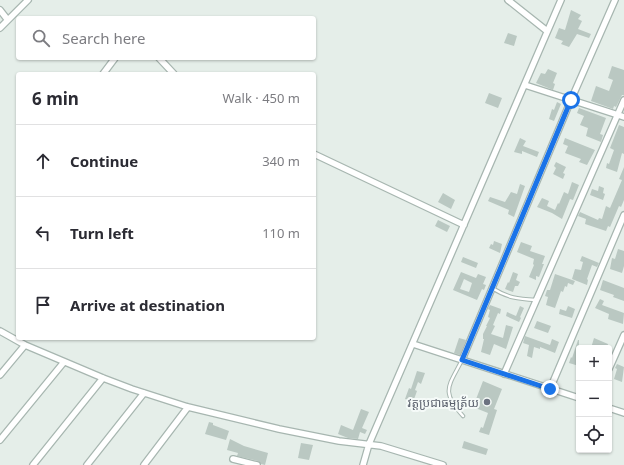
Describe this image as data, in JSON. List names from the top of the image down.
{
  "places": ["វត្តប្រជាធម្មត្រ័យ"],
  "page": {
    "search": "Search here",
    "heading": ["6 min", "Walk · 450 m"],
    "list": [
      ["Continue", "340 m"],
      ["Turn left", "110 m"],
      "Arrive at destination"
    ],
    "map_buttons": ["+", "−"]
  }
}
